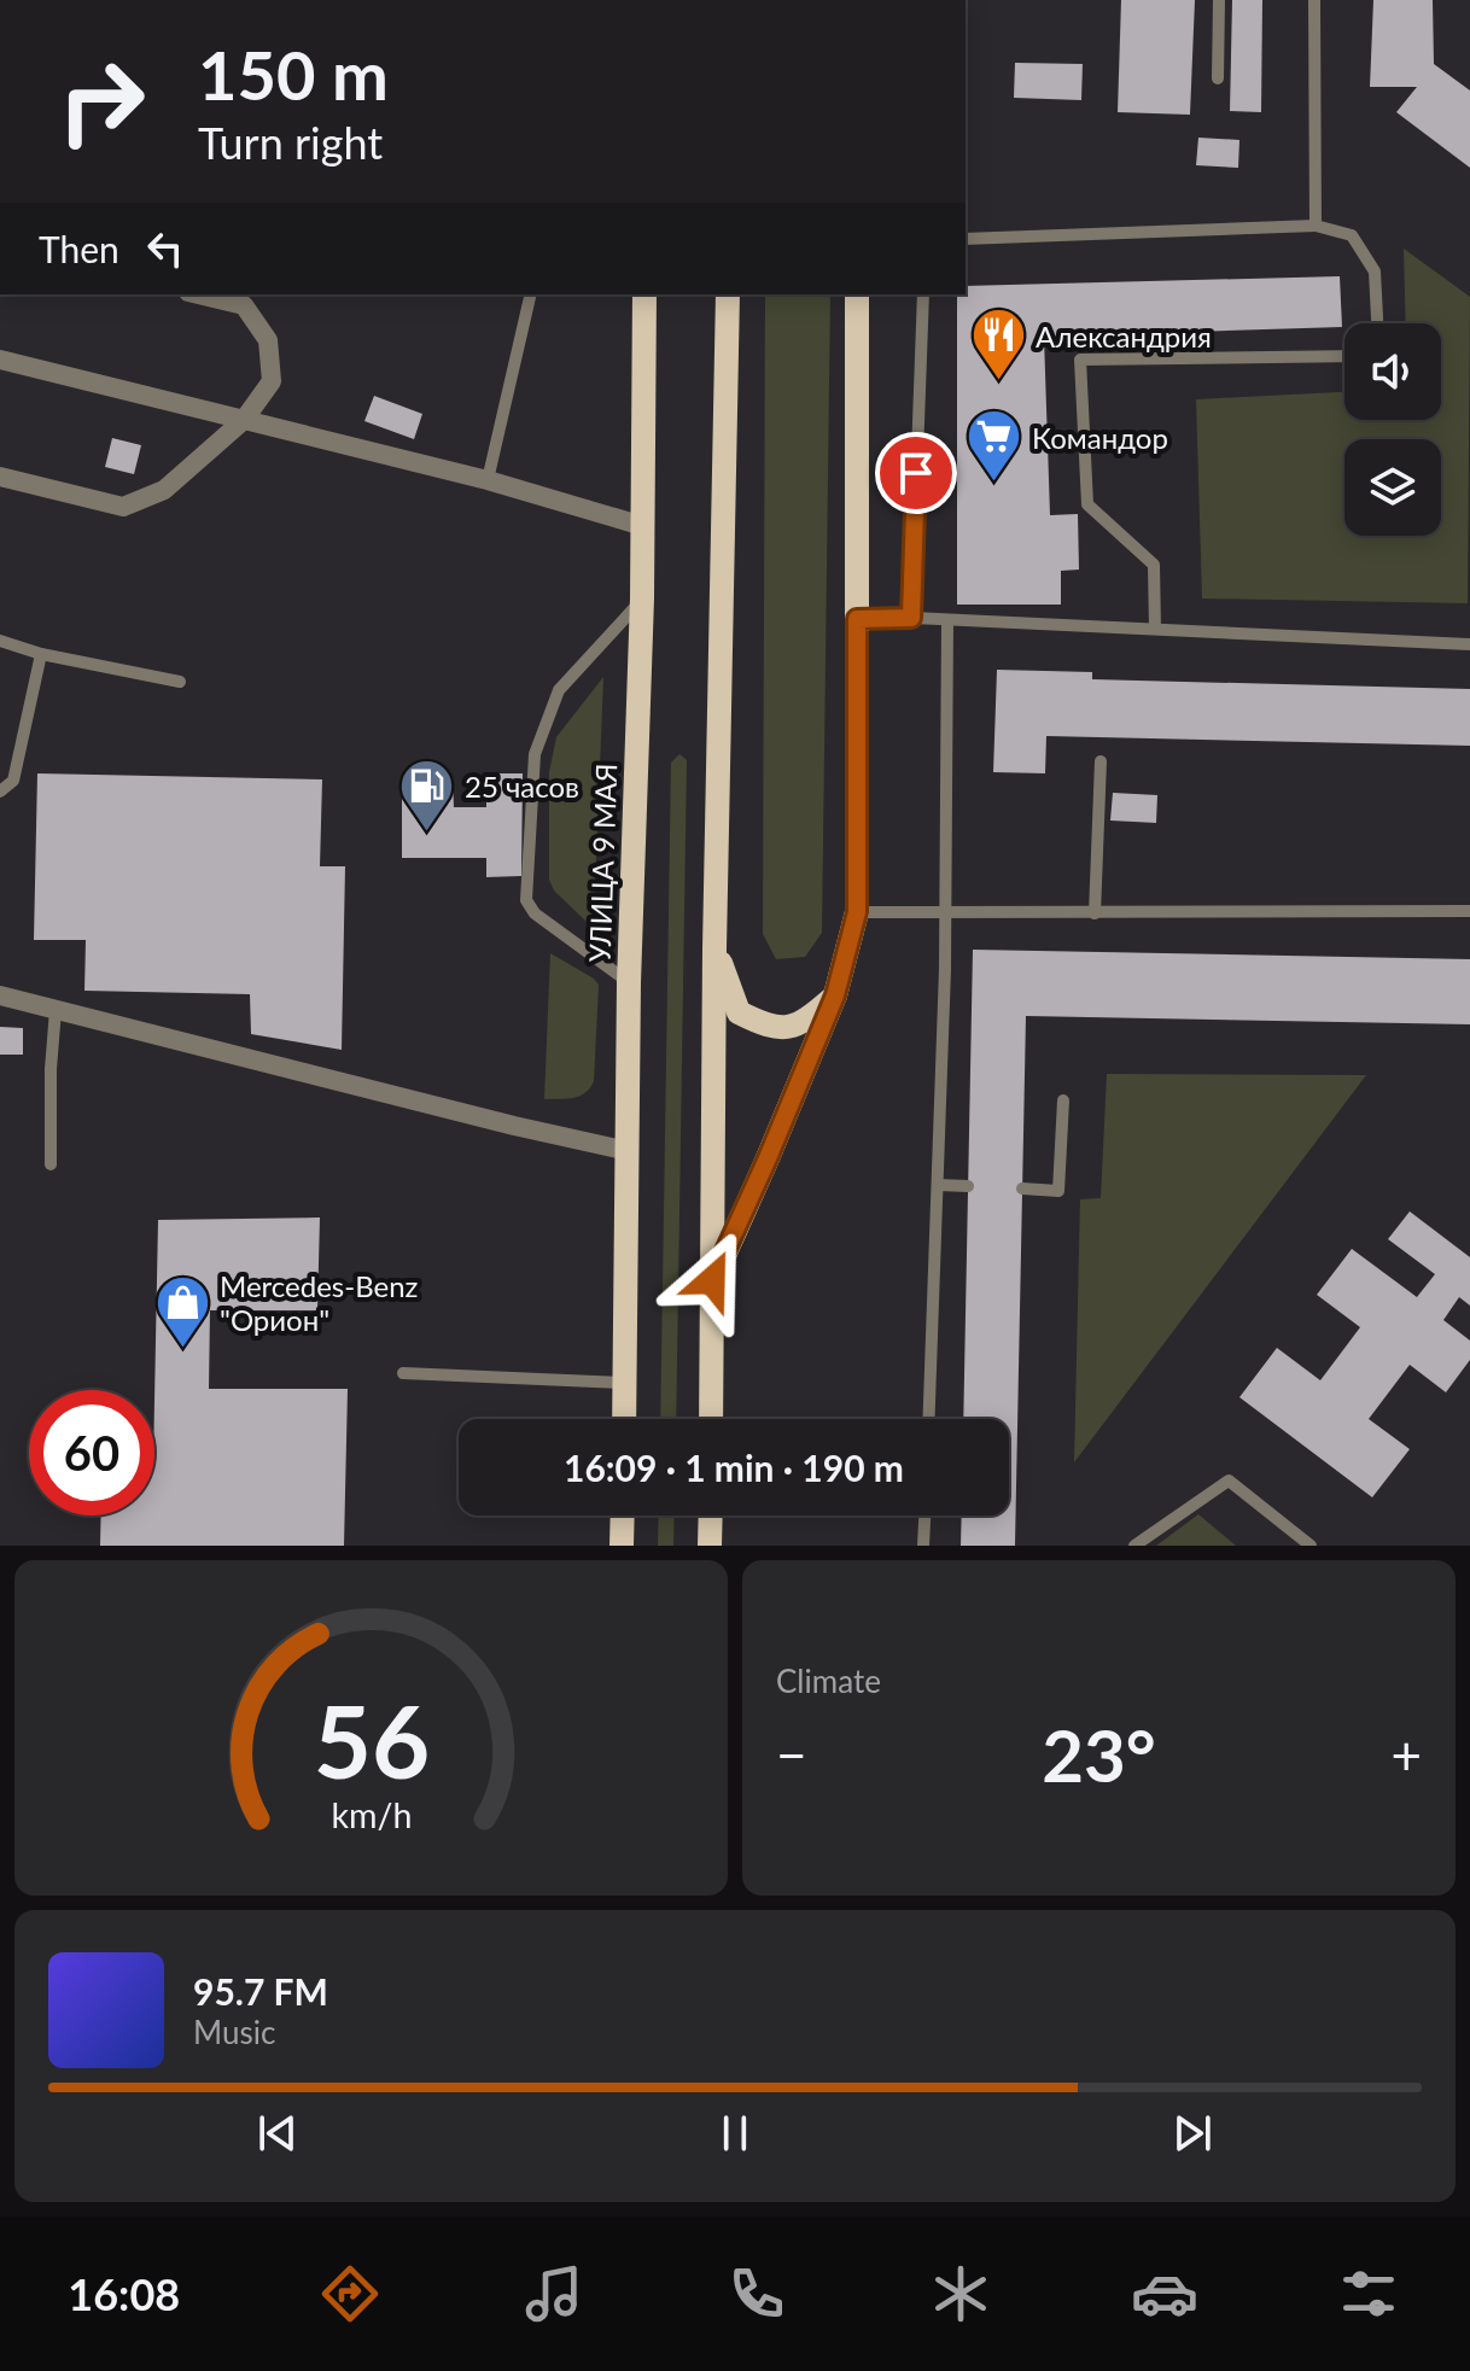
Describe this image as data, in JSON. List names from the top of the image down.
{
  "streets": {
    "main road": ["УЛИЦА 9 МАЯ"]
  },
  "places": {
    "restaurant": ["Александрия"],
    "supermarket": ["Командор"],
    "fuel station": ["25 часов"],
    "shop": ["Mercedes-Benz \"Орион\""]
  },
  "page": {
    "turn": ["150 m", "Turn right"],
    "then": "Then",
    "limit": "60",
    "trip": "16:09 · 1 min · 190 m",
    "tile": "Climate",
    "heat": ["−", "23°", "+"],
    "song": ["95.7 FM", "Music"],
    "tabs": "16:08",
    "gauge": ["56", "km/h"]
  }
}
